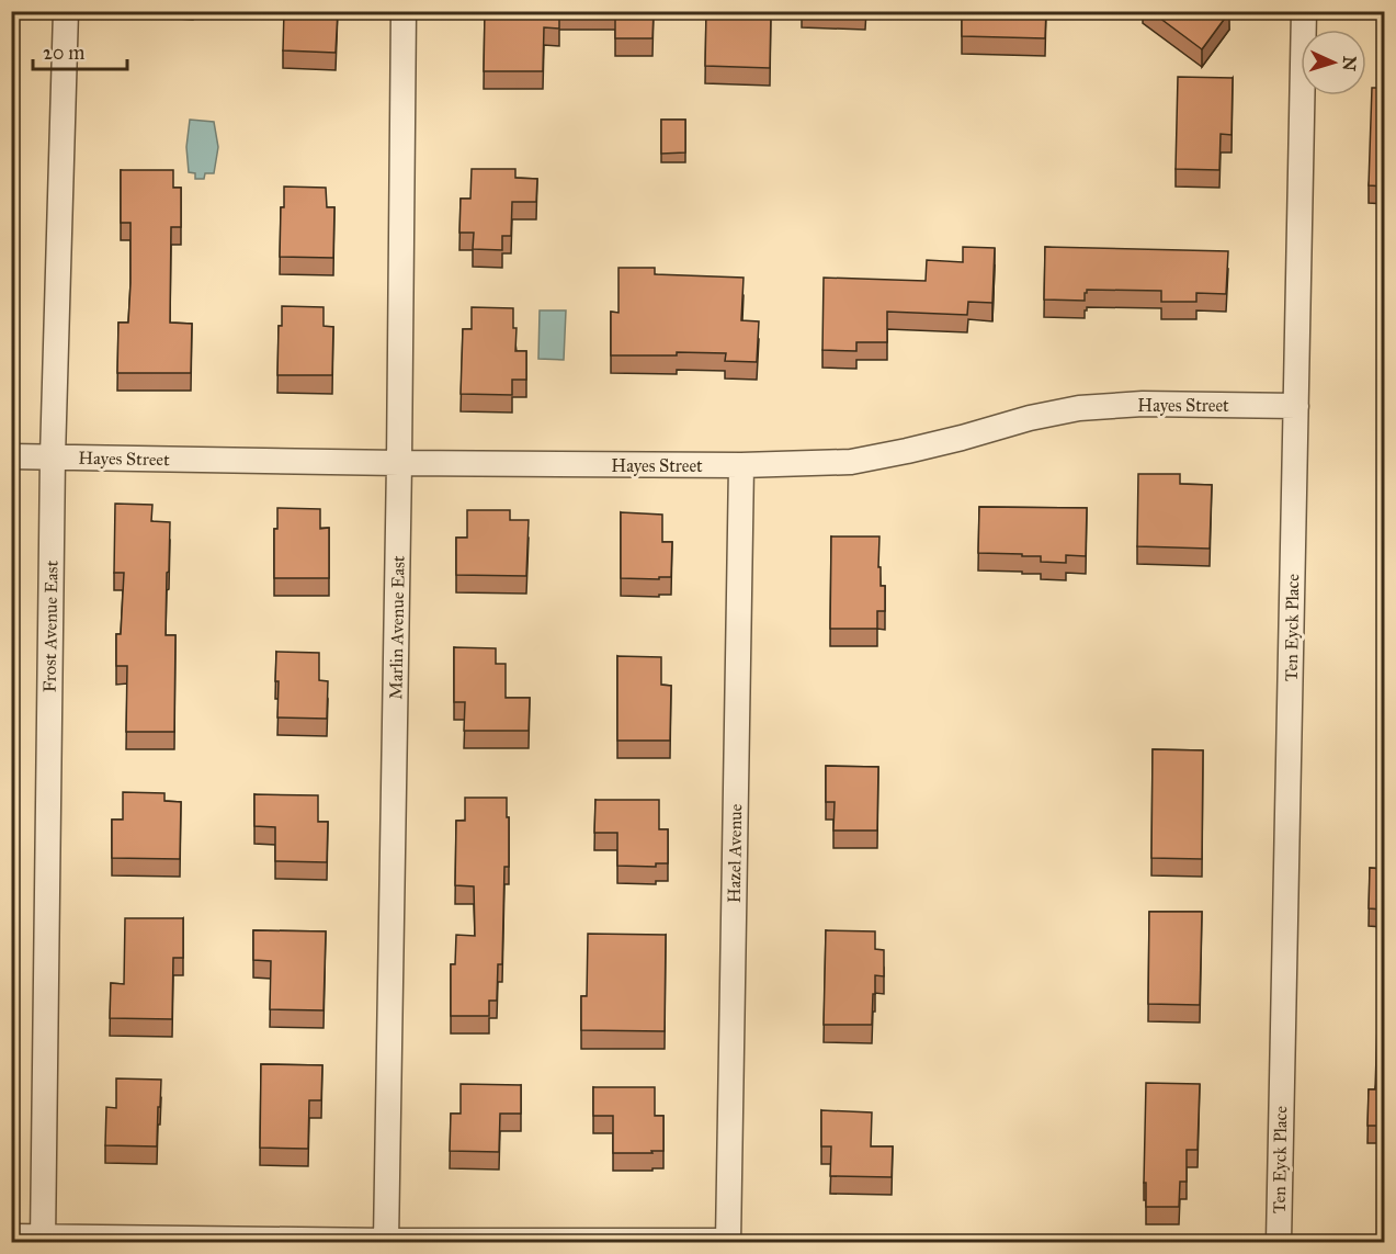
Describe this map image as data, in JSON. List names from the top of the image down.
{
  "streets": {
    "street": [
      "Hayes Street",
      "Frost Avenue East",
      "Marlin Avenue East",
      "Ten Eyck Place",
      "Hazel Avenue"
    ]
  },
  "crossings": [
    ["Hayes Street", "Frost Avenue East"],
    ["Hayes Street", "Marlin Avenue East"],
    ["Hayes Street", "Ten Eyck Place"],
    ["Hayes Street", "Hazel Avenue"]
  ],
  "scale_bar": "20 m",
  "north": "right"
}
